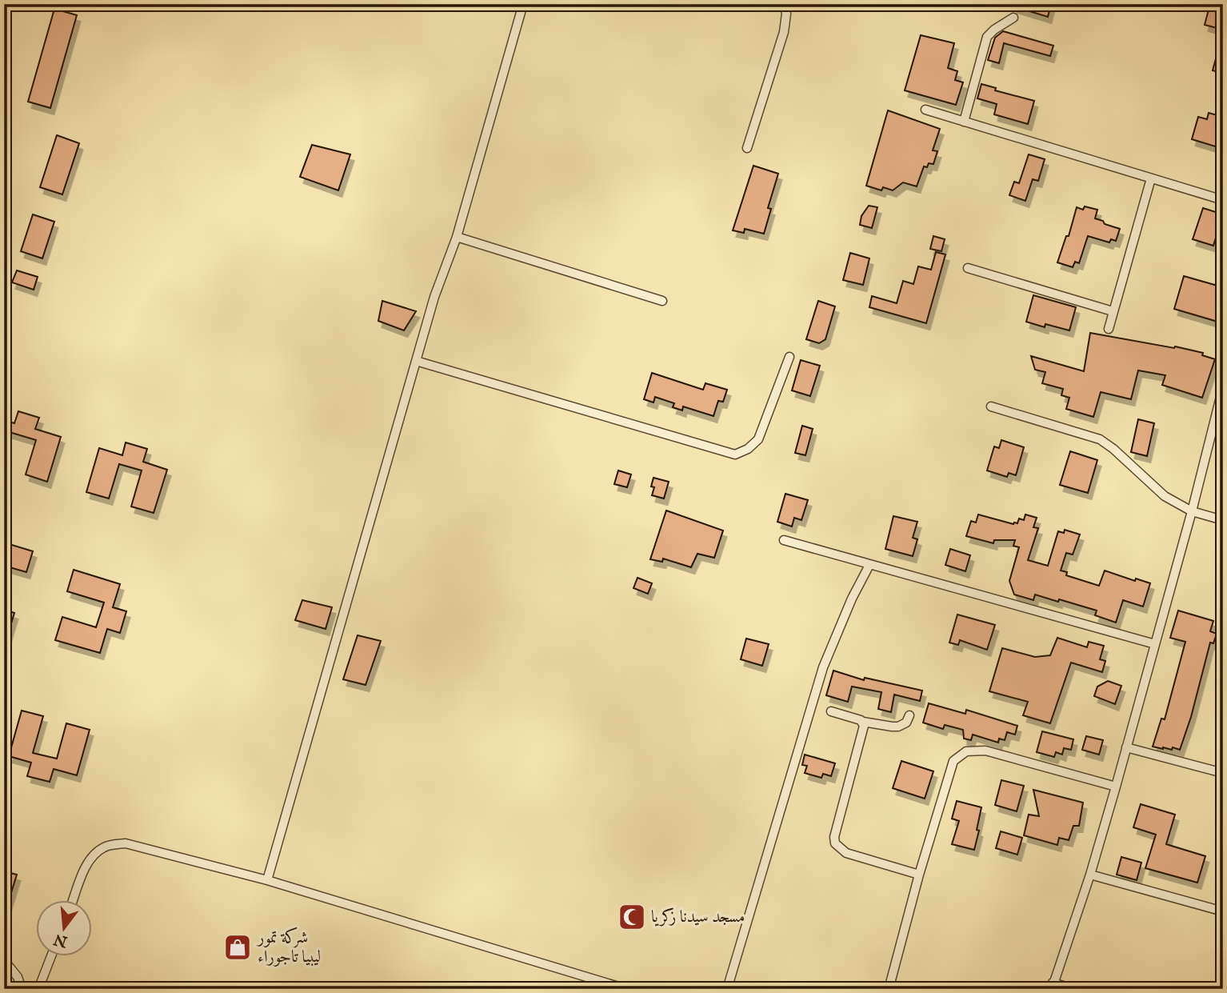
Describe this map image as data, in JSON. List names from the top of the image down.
{
  "places": {
    "mosque": ["مسجد سيدنا زكريا"],
    "shop": ["شركة تمور ليبيا تاجوراء"]
  },
  "north": "bottom"
}
